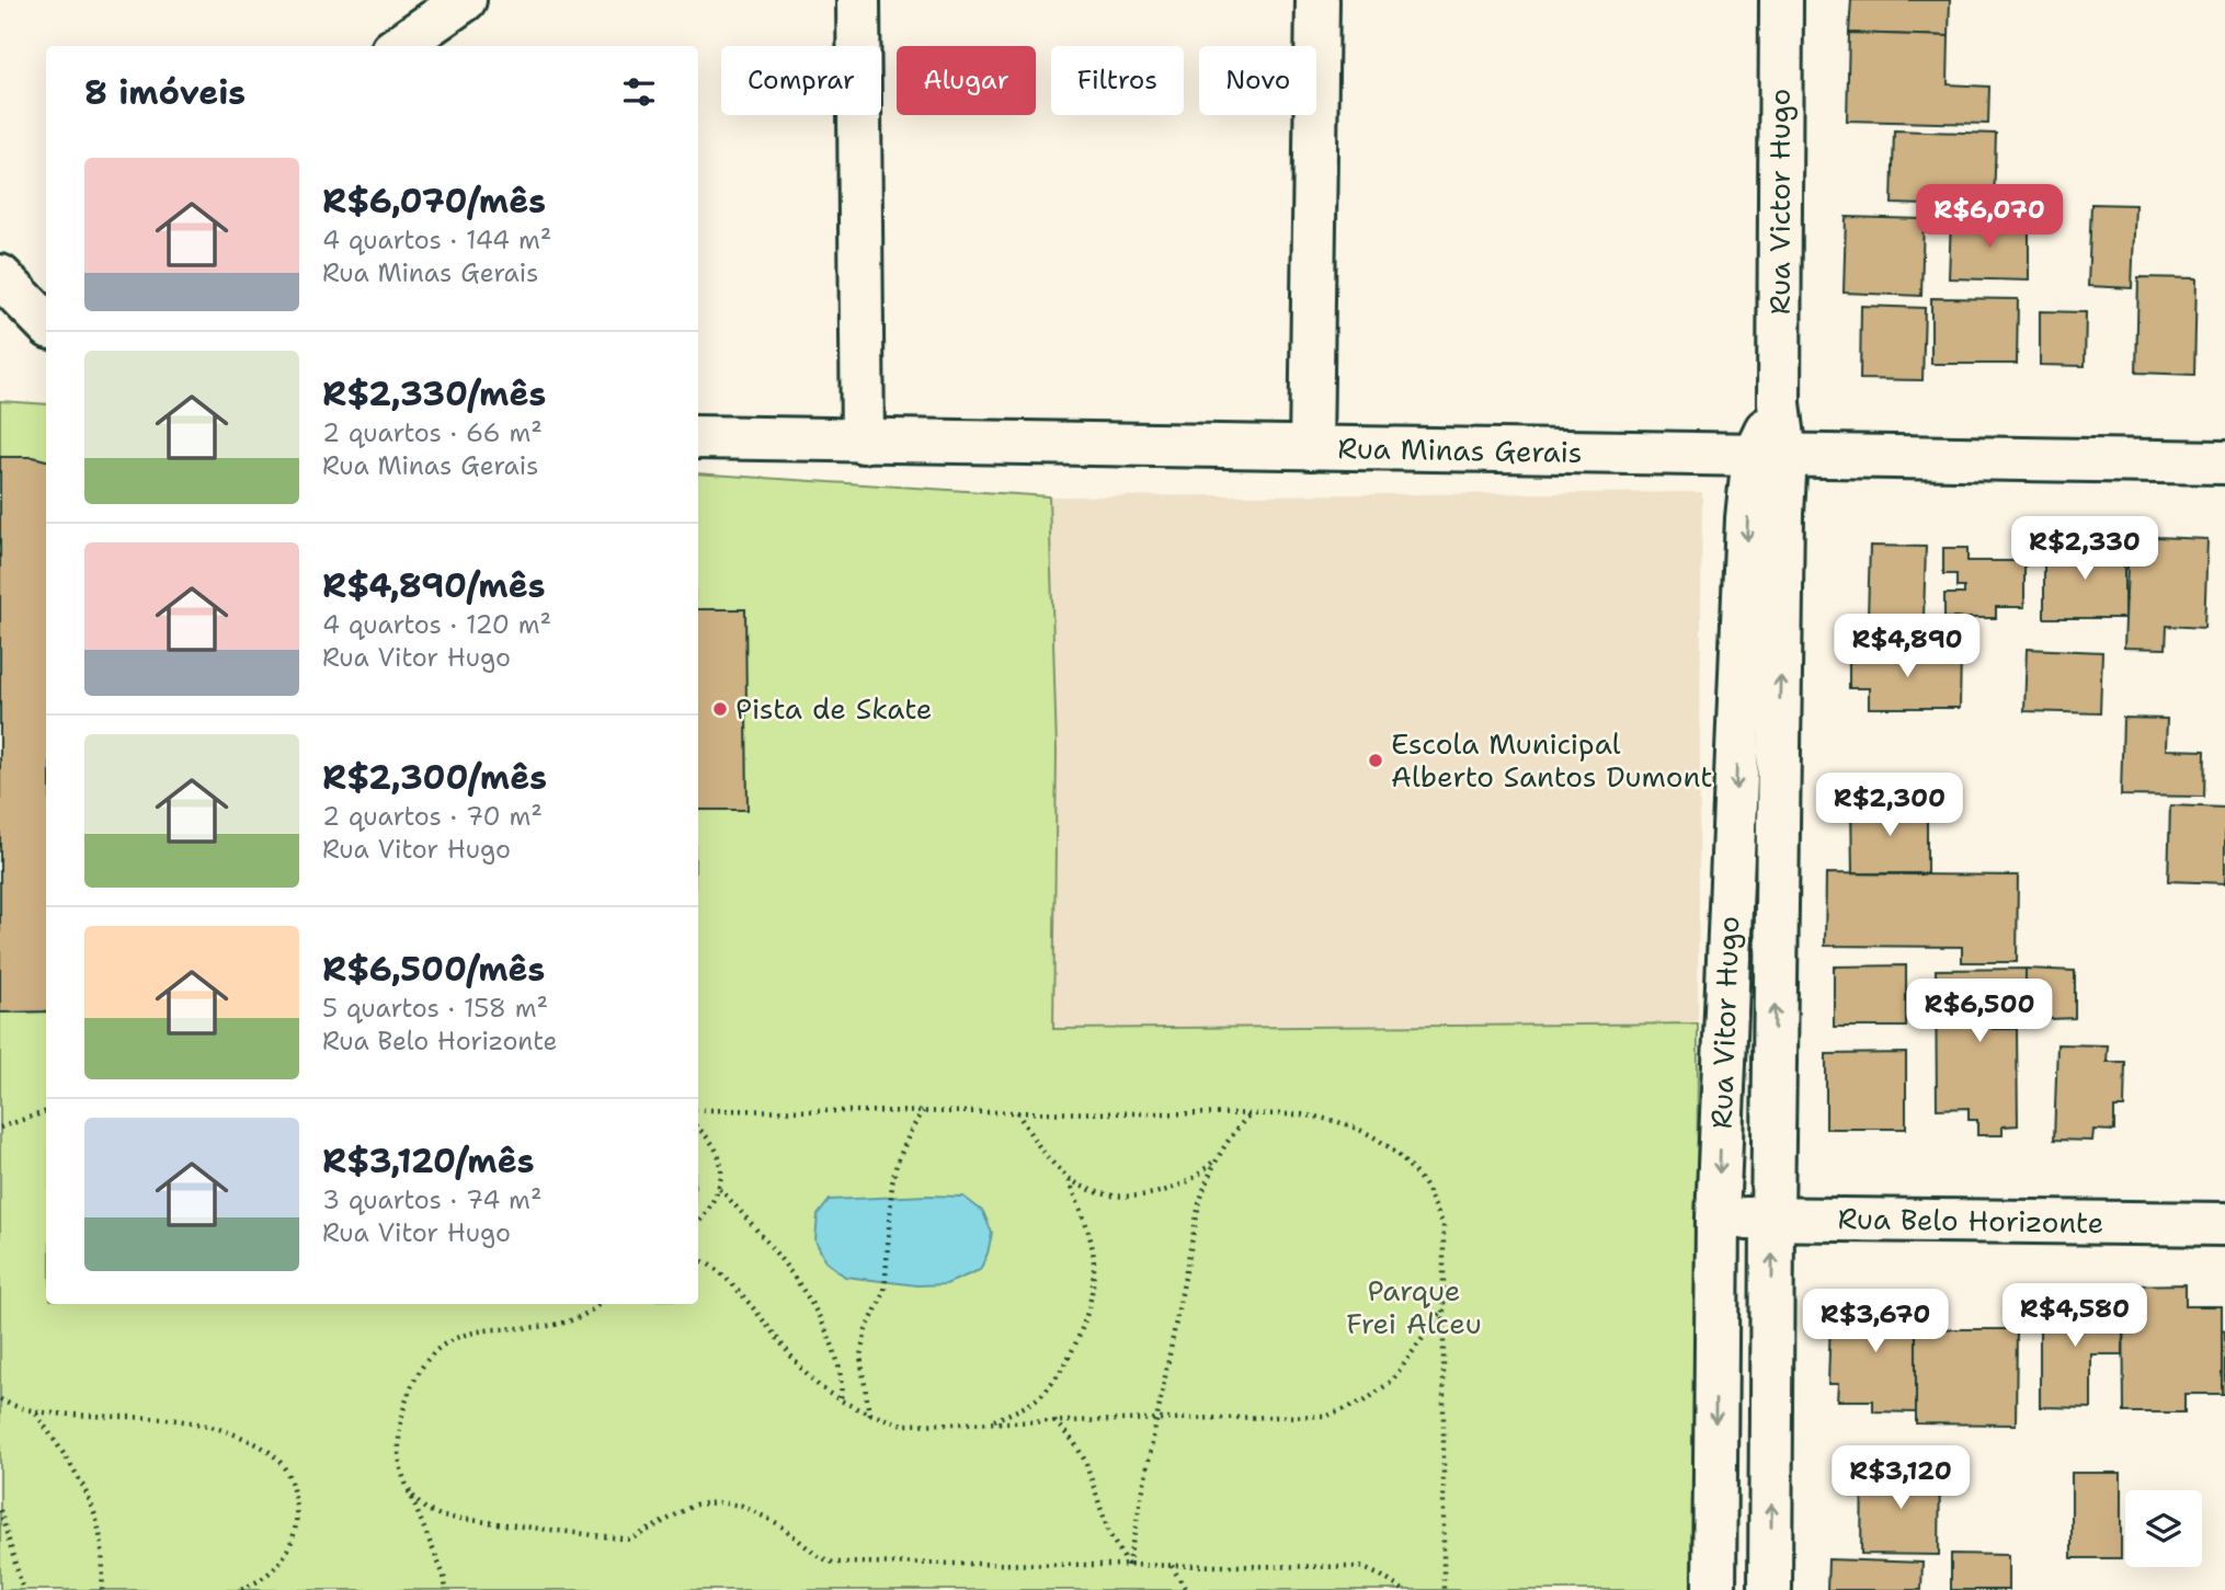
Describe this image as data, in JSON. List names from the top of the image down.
{
  "streets": {
    "street": [
      "Rua Victor Hugo",
      "Rua Minas Gerais",
      "Rua Vitor Hugo",
      "Rua Belo Horizonte"
    ]
  },
  "crossings": [
    ["Rua Victor Hugo", "Rua Minas Gerais"],
    ["Rua Victor Hugo", "Rua Vitor Hugo"],
    ["Rua Minas Gerais", "Rua Vitor Hugo"],
    ["Rua Vitor Hugo", "Rua Belo Horizonte"]
  ],
  "parks": ["Parque Frei Alceu"],
  "places": ["Pista de Skate", "Escola Municipal Alberto Santos Dumont"],
  "page": {
    "chip": [
      "Comprar",
      "Alugar",
      "Filtros",
      "Novo"
    ],
    "heading": "8 imóveis",
    "list": [
      {
        "name": "R$6,070/mês",
        "note": "4 quartos · 144 m² · Rua Minas Gerais"
      },
      {
        "name": "R$2,330/mês",
        "note": "2 quartos · 66 m² · Rua Minas Gerais"
      },
      {
        "name": "R$4,890/mês",
        "note": "4 quartos · 120 m² · Rua Vitor Hugo"
      },
      {
        "name": "R$2,300/mês",
        "note": "2 quartos · 70 m² · Rua Vitor Hugo"
      },
      {
        "name": "R$6,500/mês",
        "note": "5 quartos · 158 m² · Rua Belo Horizonte"
      },
      {
        "name": "R$3,120/mês",
        "note": "3 quartos · 74 m² · Rua Vitor Hugo"
      }
    ],
    "price": [
      "R$6,070",
      "R$2,330",
      "R$4,890",
      "R$2,300",
      "R$6,500",
      "R$4,580",
      "R$3,670",
      "R$3,120"
    ]
  }
}
